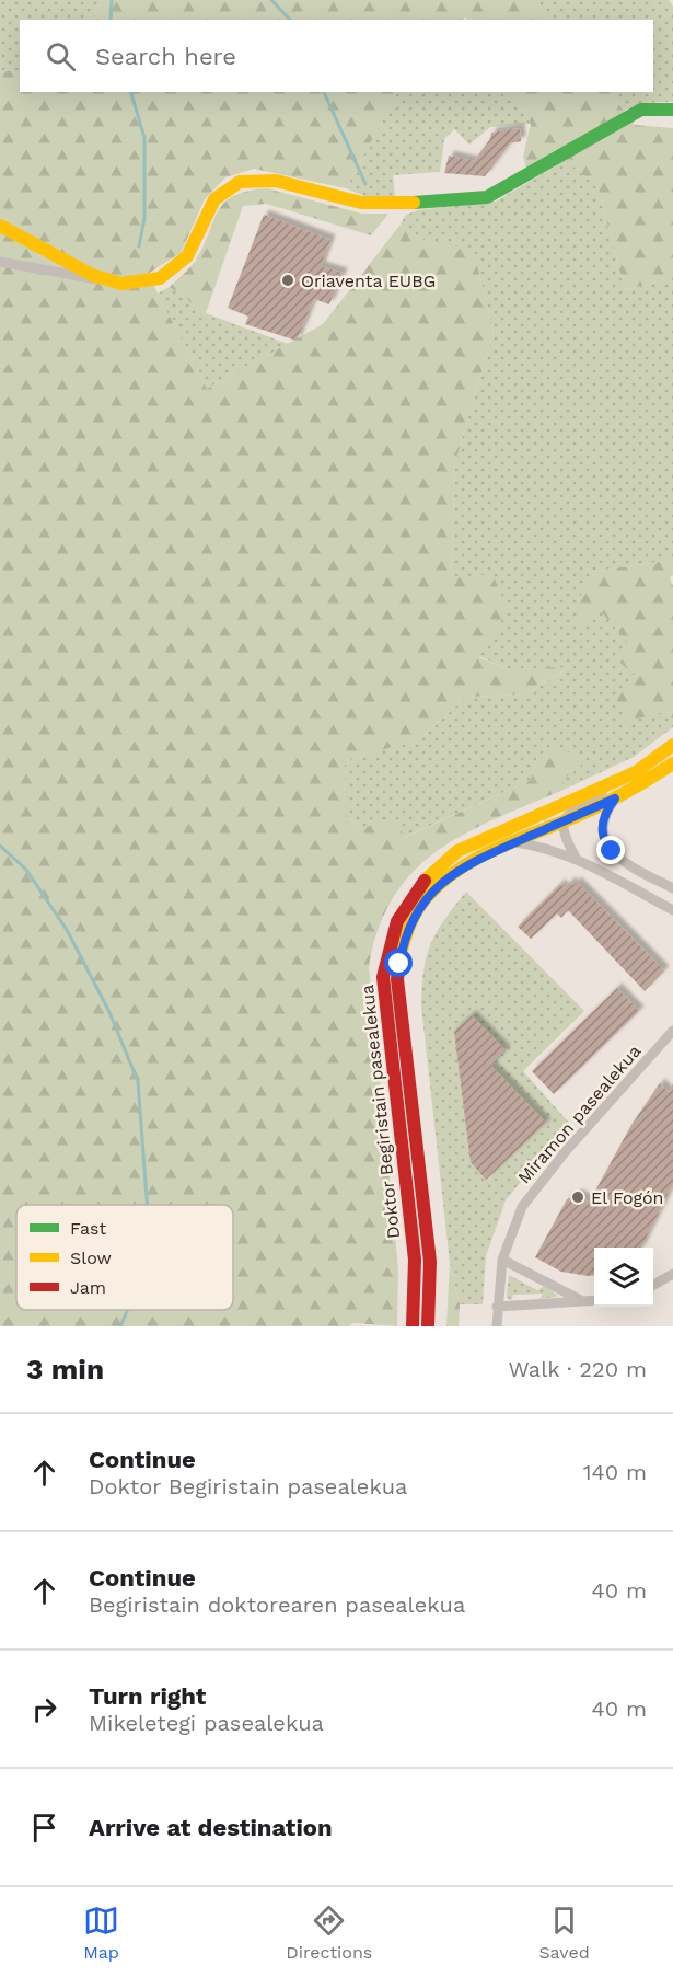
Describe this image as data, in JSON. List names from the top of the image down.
{
  "streets": {
    "main road": ["Doktor Begiristain pasealekua"],
    "street": ["Miramon pasealekua"]
  },
  "places": ["Oriaventa EUBG", "El Fogón"],
  "legend": ["Fast", "Slow", "Jam"],
  "page": {
    "search": "Search here",
    "heading": ["3 min", "Walk · 220 m"],
    "list": [
      ["Continue", "Doktor Begiristain pasealekua", "140 m"],
      ["Continue", "Begiristain doktorearen pasealekua", "40 m"],
      ["Turn right", "Mikeletegi pasealekua", "40 m"],
      "Arrive at destination"
    ],
    "nav": ["Map", "Directions", "Saved"]
  }
}
